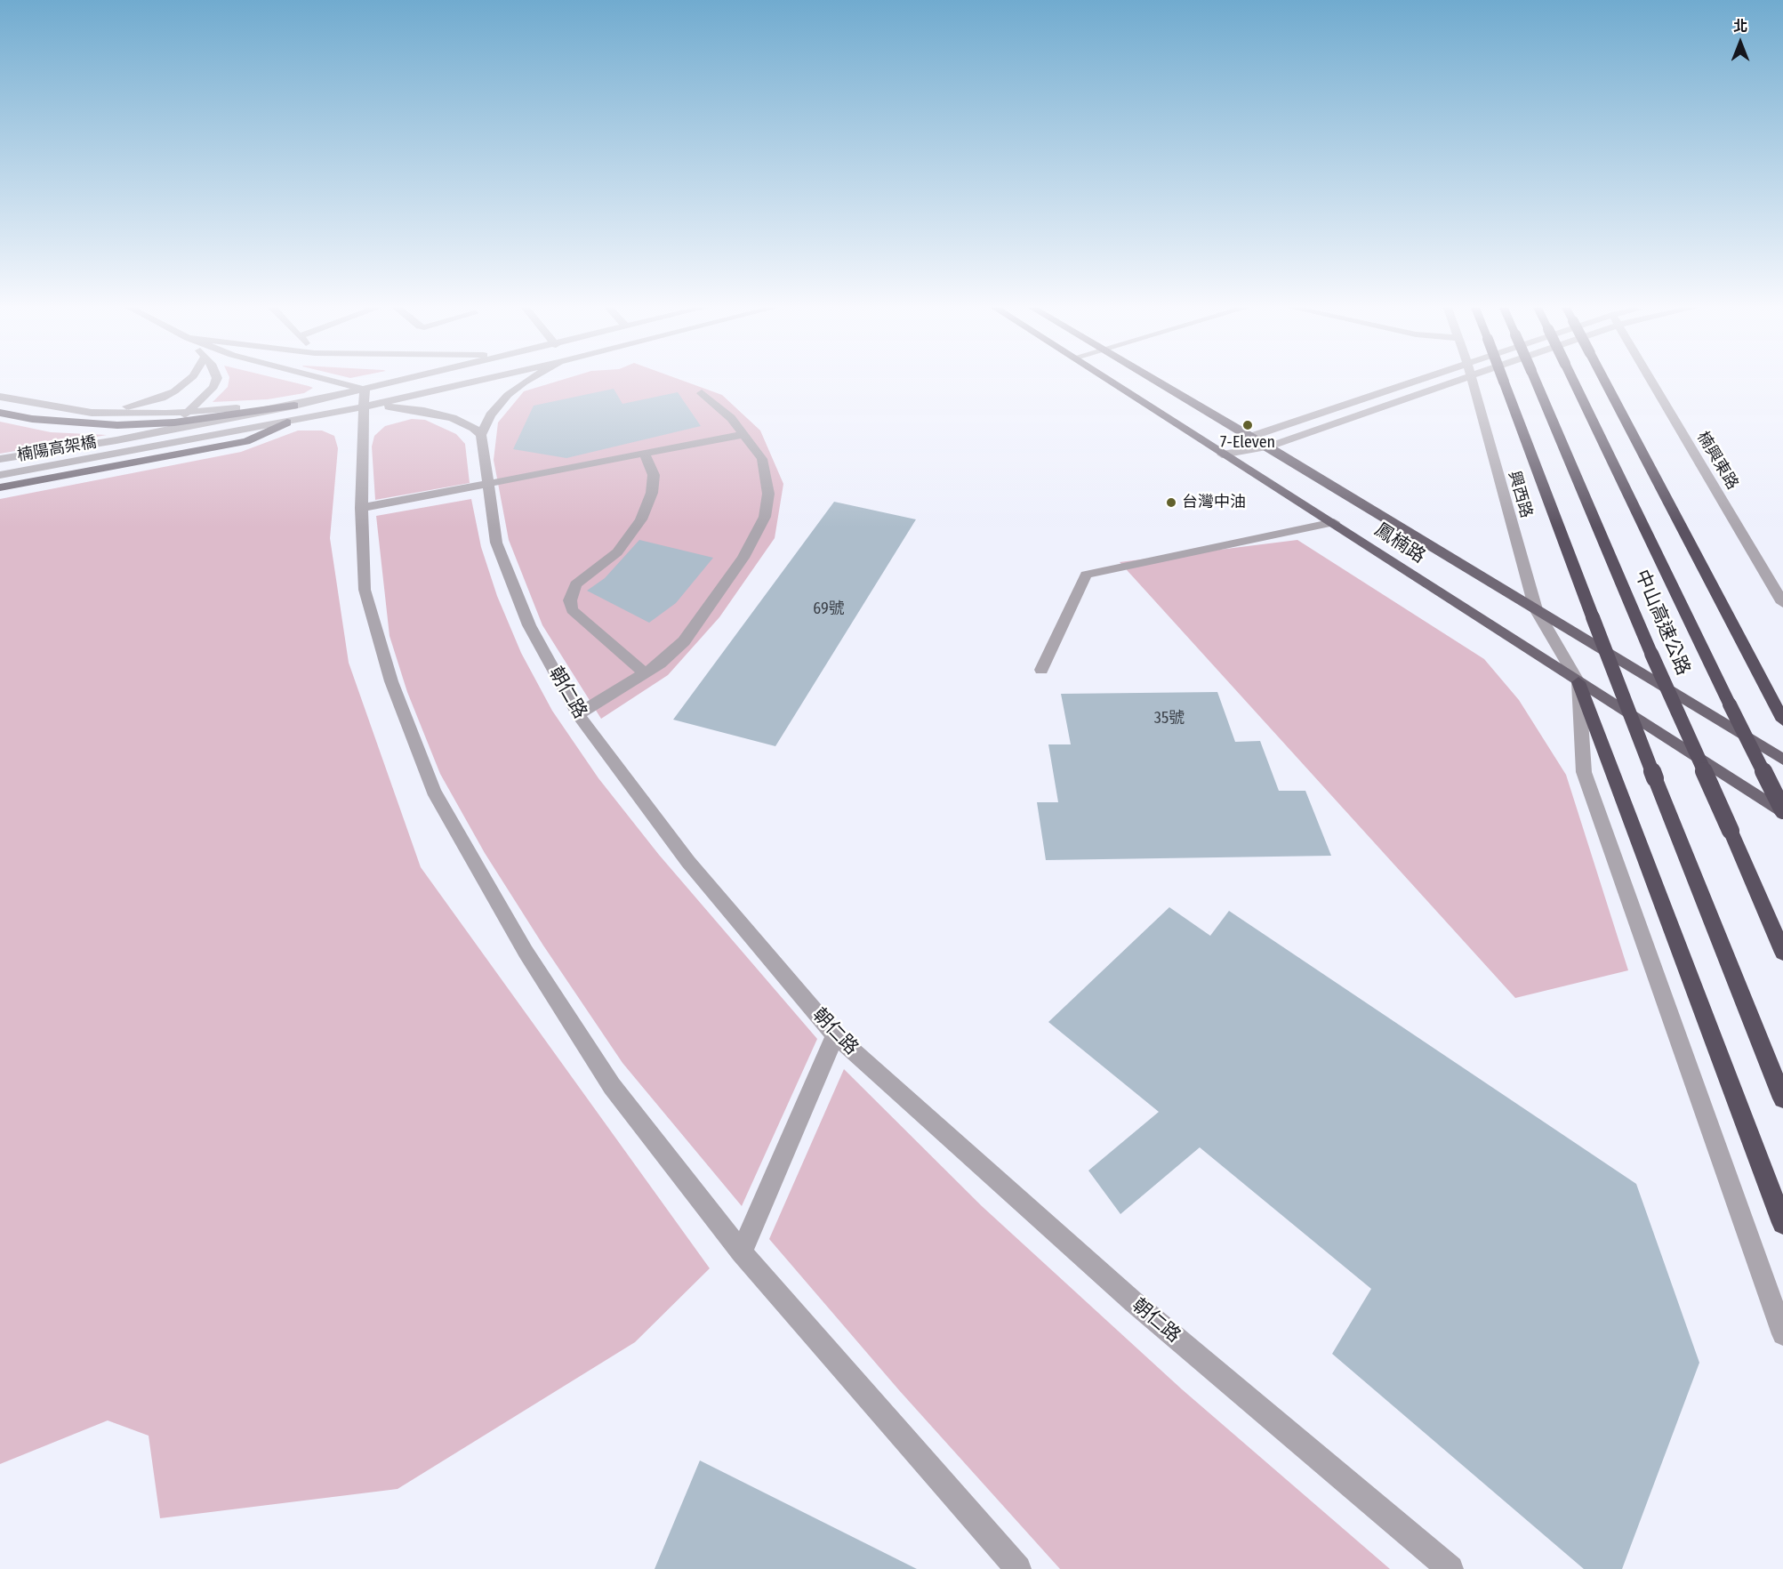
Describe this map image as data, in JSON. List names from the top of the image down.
{
  "streets": {
    "highway": ["中山高速公路"],
    "main road": ["鳳楠路"],
    "street": [
      "楠陽高架橋",
      "楠興東路",
      "興西路",
      "朝仁路"
    ]
  },
  "crossings": [
    ["興西路", "鳳楠路"],
    ["鳳楠路", "中山高速公路"]
  ],
  "places": ["7-Eleven", "台灣中油"],
  "house_numbers": ["69號", "35號"],
  "north": "top"
}
